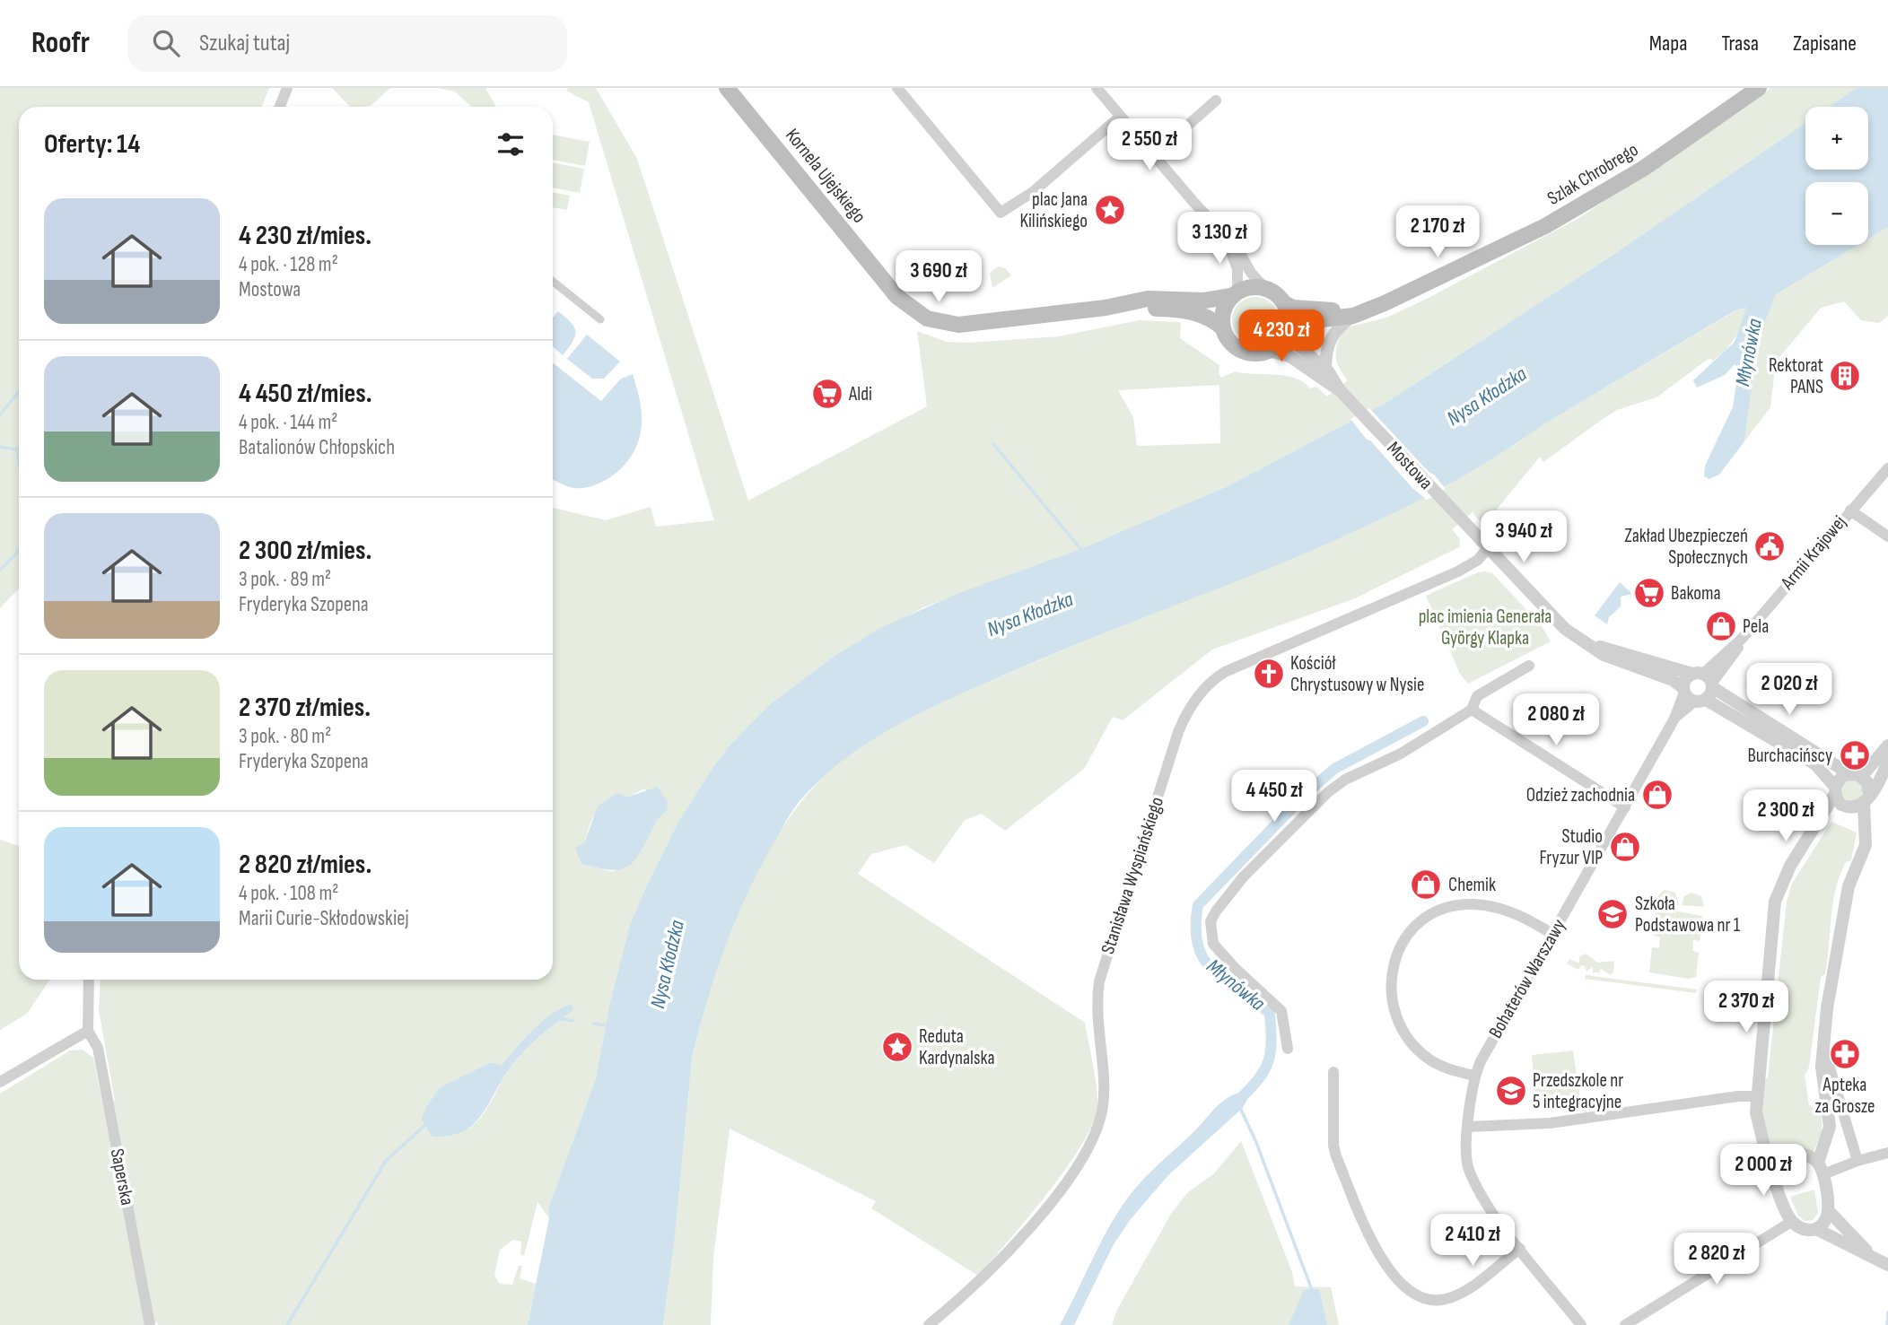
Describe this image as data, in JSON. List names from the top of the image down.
{
  "streets": {
    "main road": ["Szlak Chrobrego", "Kornela Ujejskiego"],
    "street": [
      "Mostowa",
      "Armii Krajowej",
      "Stanisława Wyspiańskiego",
      "Bohaterów Warszawy",
      "Saperska"
    ]
  },
  "crossings": [
    ["Szlak Chrobrego", "Kornela Ujejskiego"],
    ["Szlak Chrobrego", "Mostowa"],
    ["Kornela Ujejskiego", "Mostowa"],
    ["Mostowa", "Stanisława Wyspiańskiego"]
  ],
  "water": ["Młynówka", "Nysa Kłodzka"],
  "parks": ["plac imienia Generała György Klapka"],
  "places": {
    "place": ["plac Jana Kilińskiego", "Reduta Kardynalska"],
    "building": ["Rektorat PANS"],
    "supermarket": ["Aldi", "Bakoma"],
    "public building": ["Zakład Ubezpieczeń Społecznych"],
    "shop": [
      "Pela",
      "Odzież zachodnia",
      "Studio Fryzur VIP",
      "Chemik"
    ],
    "church": ["Kościół Chrystusowy w Nysie"],
    "pharmacy": ["Burchacińscy", "Apteka za Grosze"],
    "school or university": ["Szkoła Podstawowa nr 1", "Przedszkole nr 5 integracyjne"]
  },
  "page": {
    "header": "Roofr",
    "search": "Szukaj tutaj",
    "nav": ["Mapa", "Trasa", "Zapisane"],
    "map_buttons": ["+", "−"],
    "heading": "Oferty: 14",
    "price": [
      "2 550 zł",
      "2 170 zł",
      "3 130 zł",
      "3 690 zł",
      "4 230 zł",
      "3 940 zł",
      "2 020 zł",
      "2 080 zł",
      "4 450 zł",
      "2 300 zł",
      "2 370 zł",
      "2 000 zł",
      "2 410 zł",
      "2 820 zł"
    ],
    "list": [
      {
        "name": "4 230 zł/mies.",
        "note": "4 pok. · 128 m² · Mostowa"
      },
      {
        "name": "4 450 zł/mies.",
        "note": "4 pok. · 144 m² · Batalionów Chłopskich"
      },
      {
        "name": "2 300 zł/mies.",
        "note": "3 pok. · 89 m² · Fryderyka Szopena"
      },
      {
        "name": "2 370 zł/mies.",
        "note": "3 pok. · 80 m² · Fryderyka Szopena"
      },
      {
        "name": "2 820 zł/mies.",
        "note": "4 pok. · 108 m² · Marii Curie-Skłodowskiej"
      }
    ]
  }
}
